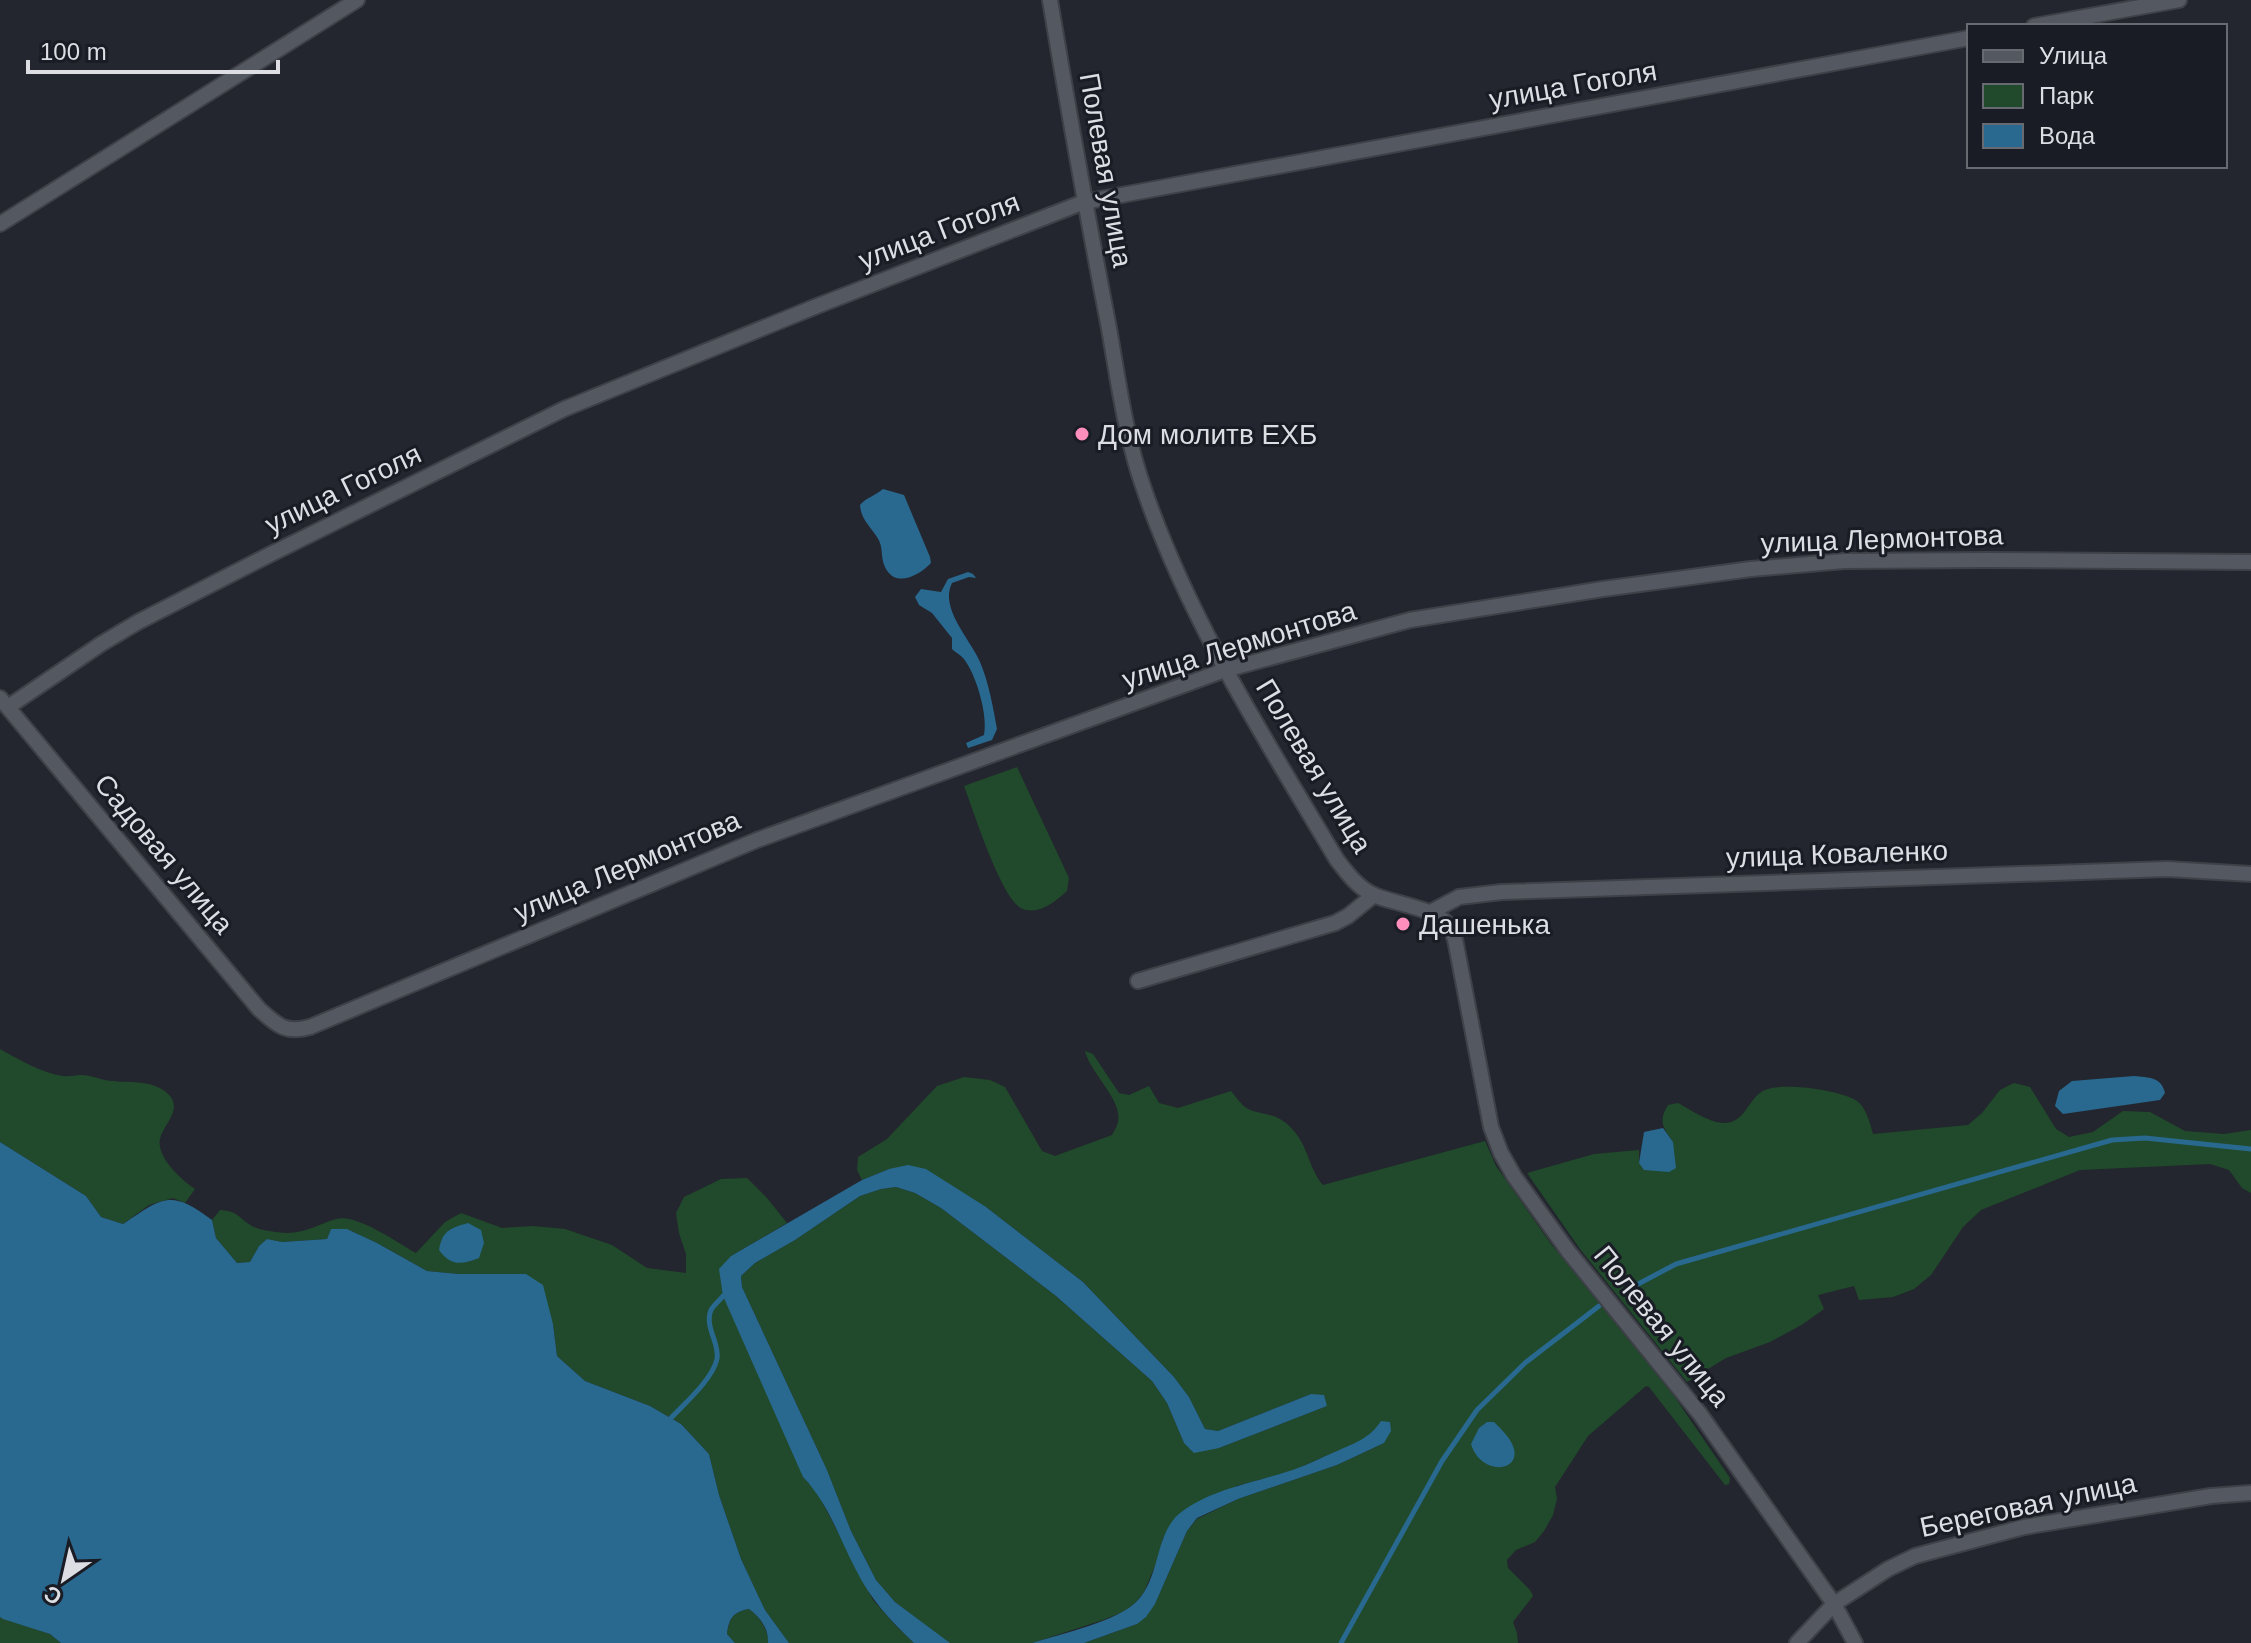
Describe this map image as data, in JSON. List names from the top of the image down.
{
  "streets": {
    "street": [
      "улица Гоголя",
      "Полевая улица",
      "улица Лермонтова",
      "Садовая улица",
      "улица Коваленко",
      "Береговая улица"
    ]
  },
  "crossings": [
    ["улица Гоголя", "Полевая улица"],
    ["улица Гоголя", "Садовая улица"],
    ["Полевая улица", "улица Лермонтова"],
    ["Полевая улица", "улица Коваленко"],
    ["Полевая улица", "Береговая улица"],
    ["улица Лермонтова", "Садовая улица"]
  ],
  "places": ["Дом молитв ЕХБ", "Дашенька"],
  "legend": ["Улица", "Парк", "Вода"],
  "scale_bar": "100 m",
  "north": "bottom left"
}
